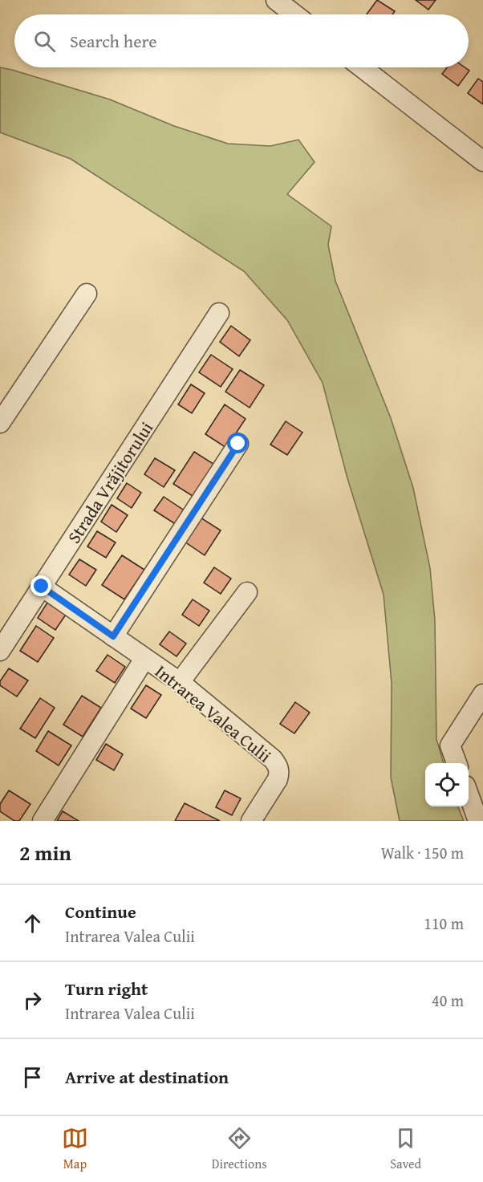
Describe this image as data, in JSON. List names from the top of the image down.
{
  "streets": {
    "street": ["Strada Vrăjitorului", "Intrarea Valea Culii"]
  },
  "crossings": [
    ["Strada Vrăjitorului", "Intrarea Valea Culii"]
  ],
  "page": {
    "search": "Search here",
    "heading": ["2 min", "Walk · 150 m"],
    "list": [
      ["Continue", "Intrarea Valea Culii", "110 m"],
      ["Turn right", "Intrarea Valea Culii", "40 m"],
      "Arrive at destination"
    ],
    "nav": ["Map", "Directions", "Saved"]
  }
}
